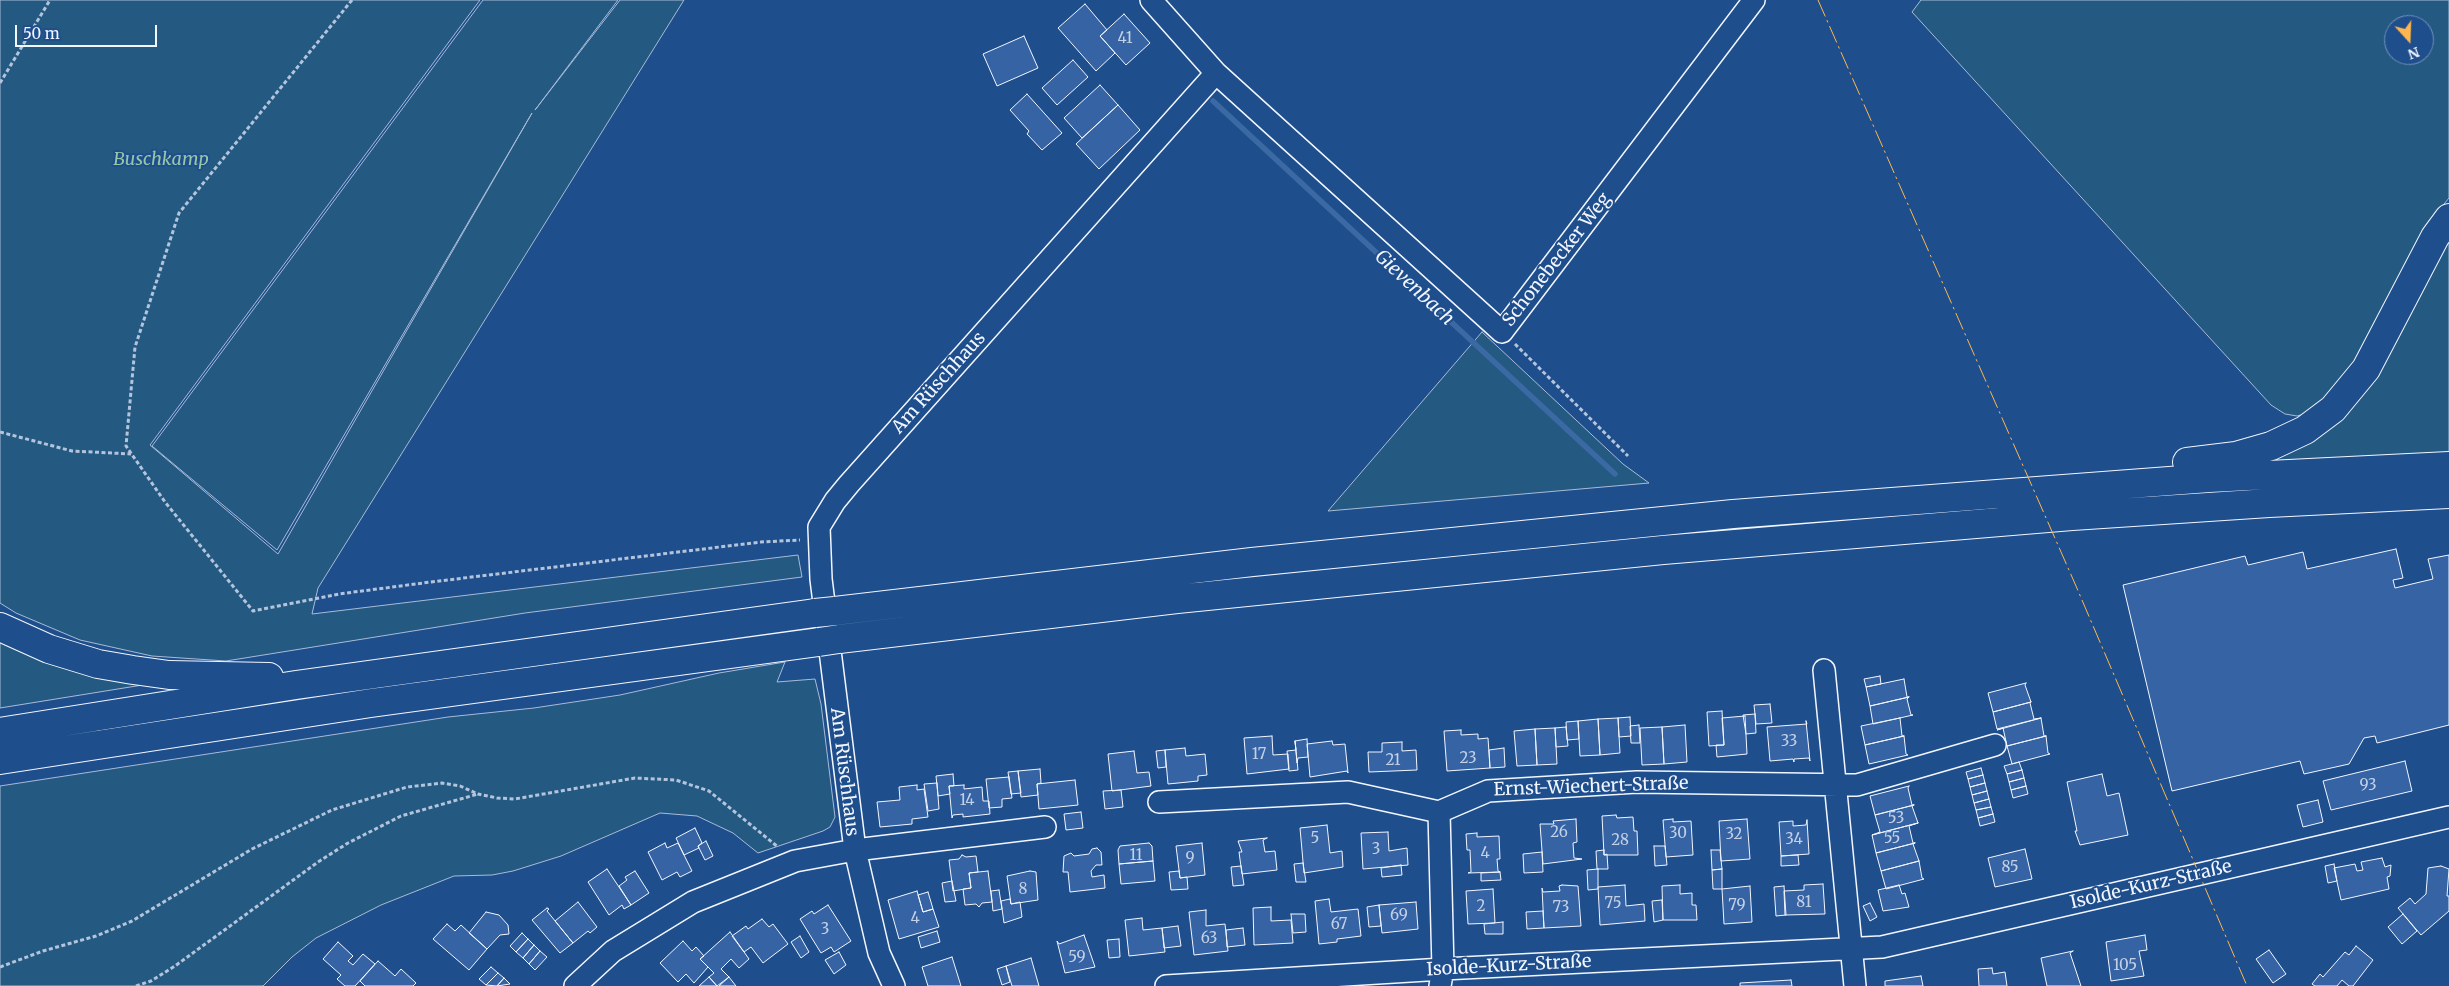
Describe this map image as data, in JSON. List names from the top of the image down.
{
  "streets": {
    "street": [
      "Schonebecker Weg",
      "Am Rüschhaus",
      "Ernst-Wiechert-Straße",
      "Isolde-Kurz-Straße"
    ]
  },
  "crossings": [
    ["Schonebecker Weg", "Am Rüschhaus"]
  ],
  "water": ["Gievenbach"],
  "parks": ["Buschkamp"],
  "house_numbers": [
    "41",
    "33",
    "17",
    "23",
    "21",
    "93",
    "14",
    "53",
    "26",
    "30",
    "32",
    "5",
    "55",
    "34",
    "28",
    "3",
    "4",
    "11",
    "9",
    "85",
    "8",
    "81",
    "75",
    "79",
    "2",
    "73",
    "69",
    "4",
    "67",
    "3",
    "63",
    "59",
    "105"
  ],
  "scale_bar": "50 m",
  "north": "bottom"
}
